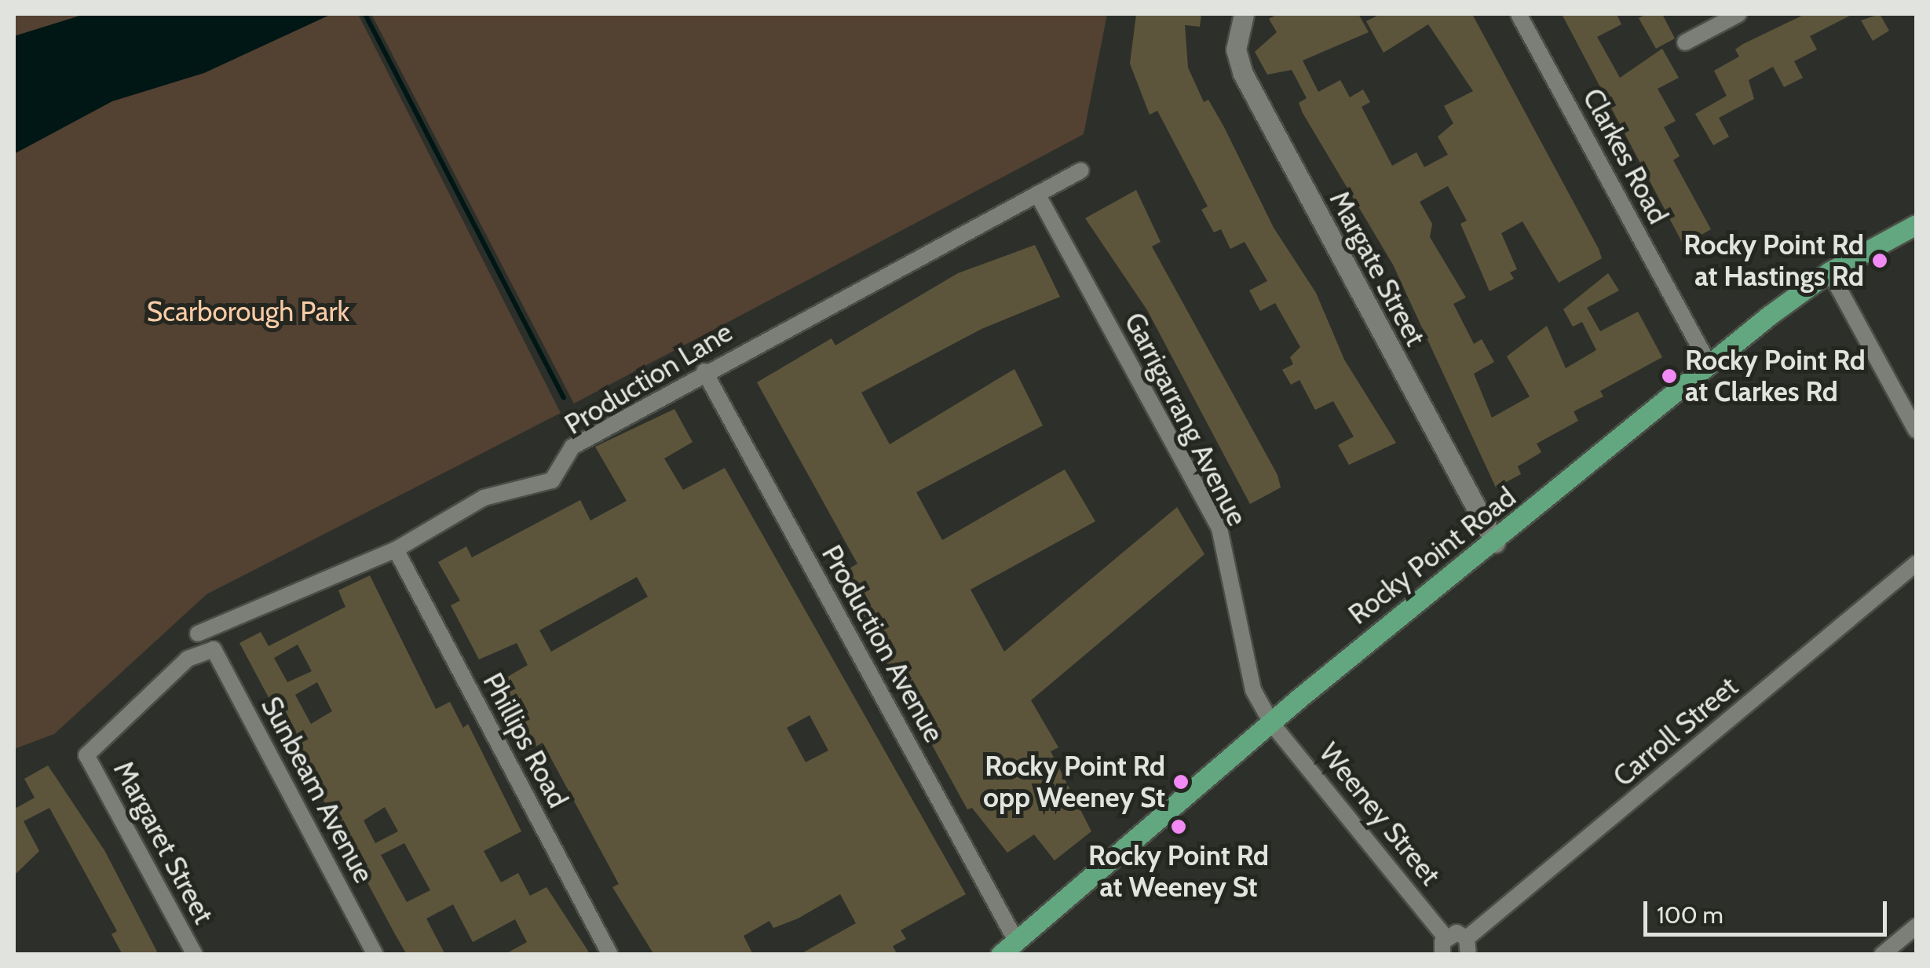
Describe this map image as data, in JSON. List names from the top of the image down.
{
  "streets": {
    "main road": ["Rocky Point Road"],
    "street": [
      "Clarkes Road",
      "Margate Street",
      "Production Lane",
      "Garrigarrang Avenue",
      "Production Avenue",
      "Carroll Street",
      "Phillips Road",
      "Sunbeam Avenue",
      "Weeney Street",
      "Margaret Street"
    ]
  },
  "crossings": [
    ["Clarkes Road", "Rocky Point Road"],
    ["Margate Street", "Rocky Point Road"],
    ["Production Lane", "Garrigarrang Avenue"],
    ["Production Lane", "Production Avenue"],
    ["Production Lane", "Phillips Road"],
    ["Garrigarrang Avenue", "Rocky Point Road"],
    ["Garrigarrang Avenue", "Weeney Street"],
    ["Rocky Point Road", "Production Avenue"],
    ["Rocky Point Road", "Weeney Street"],
    ["Sunbeam Avenue", "Margaret Street"]
  ],
  "parks": ["Scarborough Park"],
  "places": [
    "Rocky Point Rd at Hastings Rd",
    "Rocky Point Rd at Clarkes Rd",
    "Rocky Point Rd opp Weeney St",
    "Rocky Point Rd at Weeney St"
  ],
  "scale_bar": "100 m"
}
